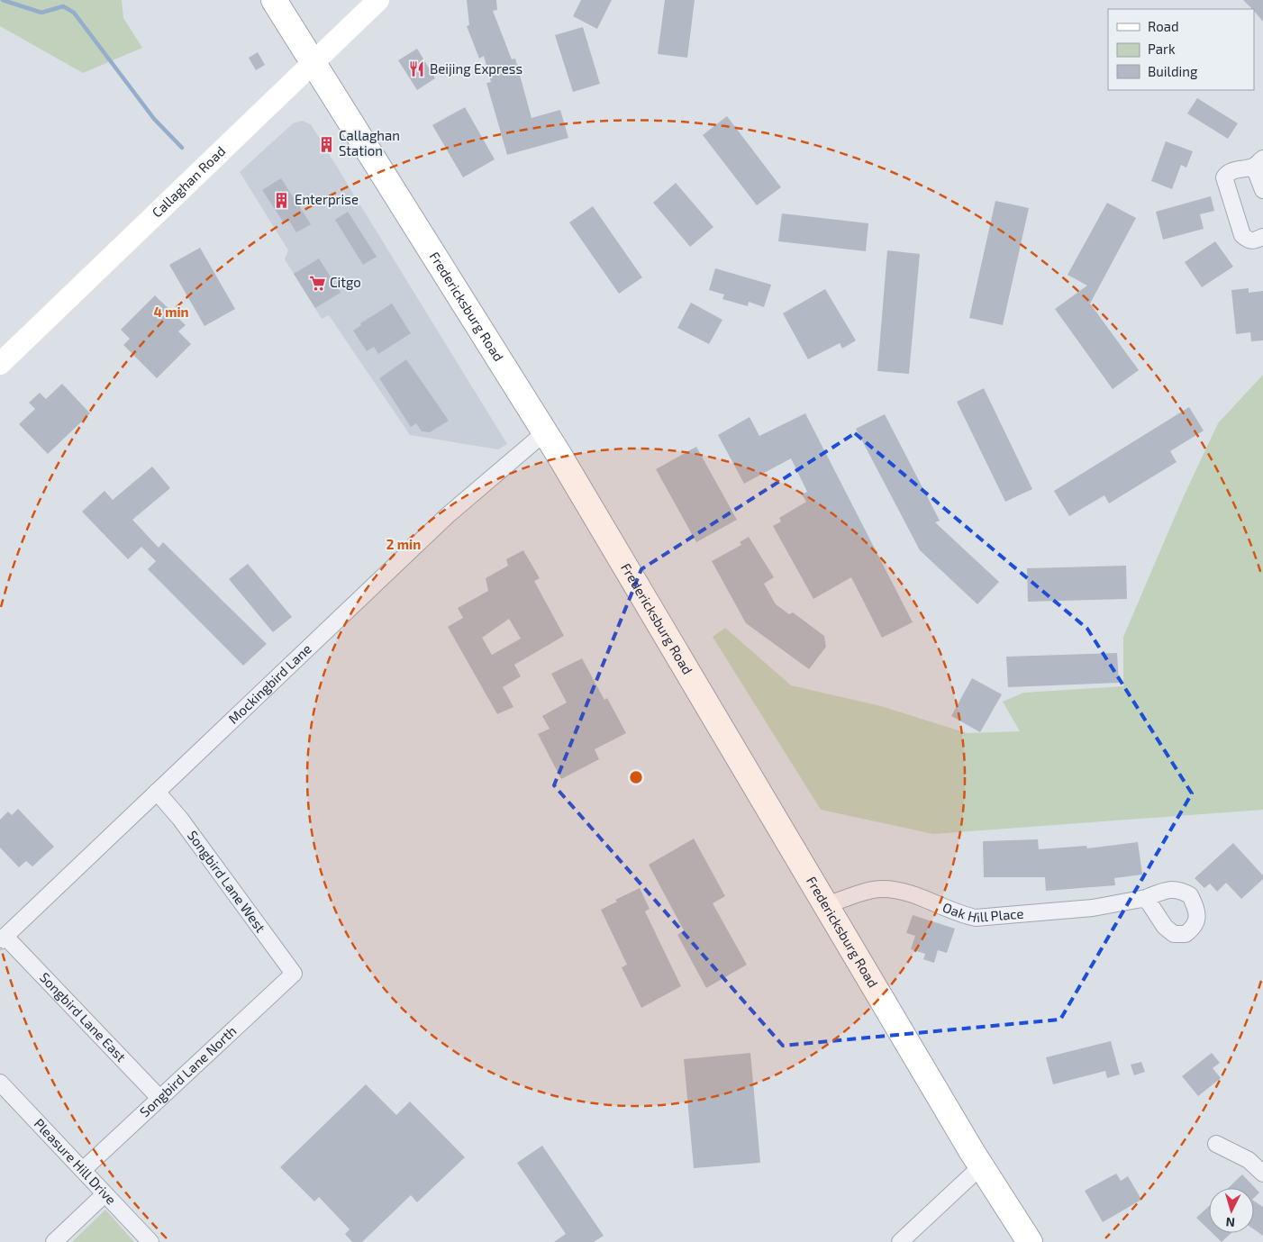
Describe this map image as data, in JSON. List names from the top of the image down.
{
  "streets": {
    "main road": ["Callaghan Road", "Fredericksburg Road"],
    "street": [
      "Mockingbird Lane",
      "Songbird Lane West",
      "Oak Hill Place",
      "Songbird Lane East",
      "Songbird Lane North",
      "Pleasure Hill Drive"
    ]
  },
  "crossings": [
    ["Callaghan Road", "Fredericksburg Road"],
    ["Fredericksburg Road", "Mockingbird Lane"],
    ["Fredericksburg Road", "Oak Hill Place"],
    ["Mockingbird Lane", "Songbird Lane West"],
    ["Mockingbird Lane", "Songbird Lane East"],
    ["Songbird Lane West", "Songbird Lane North"],
    ["Songbird Lane East", "Songbird Lane North"],
    ["Songbird Lane North", "Pleasure Hill Drive"]
  ],
  "places": {
    "restaurant": ["Beijing Express"],
    "building": ["Callaghan Station", "Enterprise"],
    "supermarket": ["Citgo"]
  },
  "legend": ["Road", "Park", "Building"],
  "north": "bottom",
  "rings": ["4 min", "2 min"]
}
